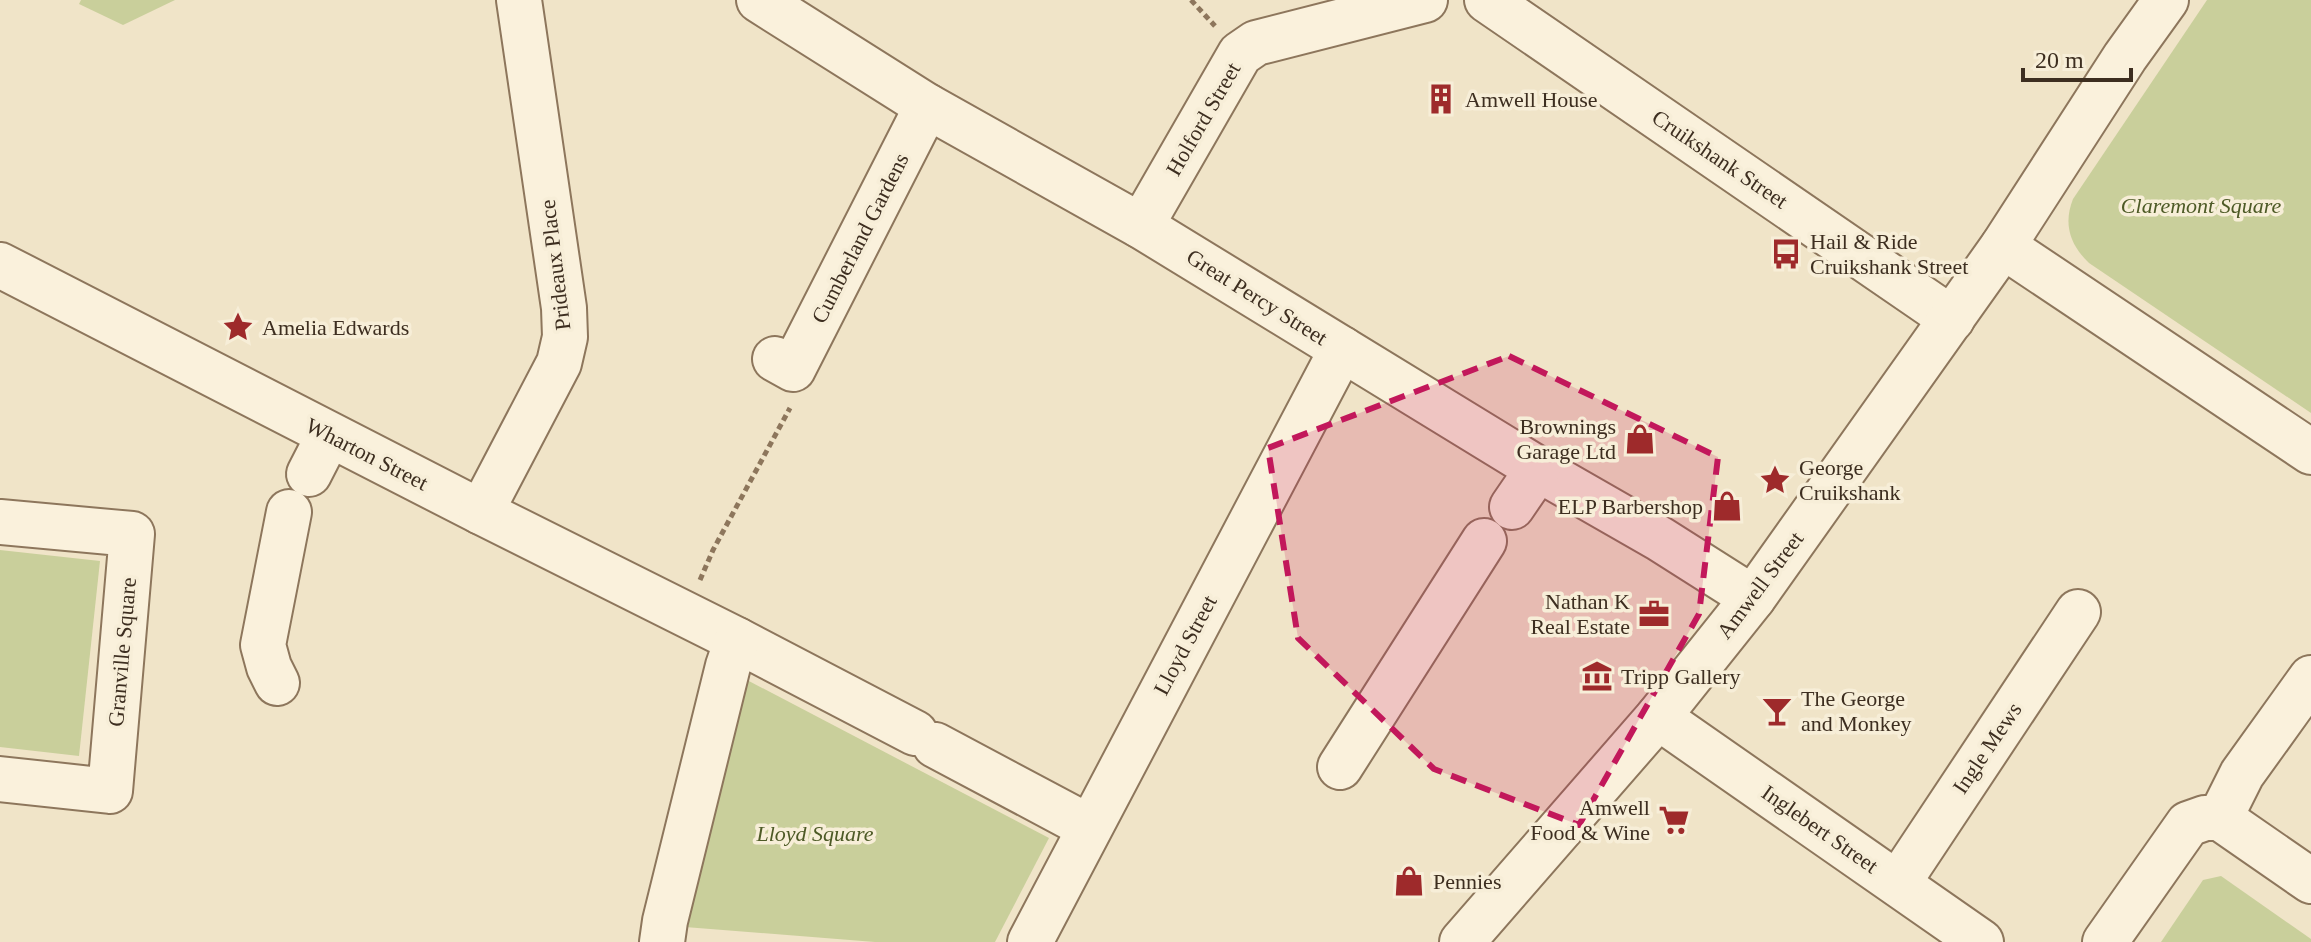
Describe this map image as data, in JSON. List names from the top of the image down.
{
  "streets": {
    "street": [
      "Holford Street",
      "Cruikshank Street",
      "Cumberland Gardens",
      "Prideaux Place",
      "Great Percy Street",
      "Wharton Street",
      "Amwell Street",
      "Lloyd Street",
      "Granville Square",
      "Ingle Mews",
      "Inglebert Street"
    ]
  },
  "crossings": [
    ["Holford Street", "Great Percy Street"],
    ["Cruikshank Street", "Amwell Street"],
    ["Cumberland Gardens", "Great Percy Street"],
    ["Prideaux Place", "Wharton Street"],
    ["Great Percy Street", "Amwell Street"],
    ["Great Percy Street", "Lloyd Street"],
    ["Amwell Street", "Inglebert Street"],
    ["Ingle Mews", "Inglebert Street"]
  ],
  "parks": ["Claremont Square", "Lloyd Square"],
  "places": {
    "building": ["Amwell House"],
    "bus stop": ["Hail & Ride Cruikshank Street"],
    "place": ["Amelia Edwards", "George Cruikshank"],
    "shop": ["Brownings Garage Ltd", "ELP Barbershop", "Pennies"],
    "office": ["Nathan K Real Estate"],
    "museum": ["Tripp Gallery"],
    "bar": ["The George and Monkey"],
    "supermarket": ["Amwell Food & Wine"]
  },
  "scale_bar": "20 m"
}
